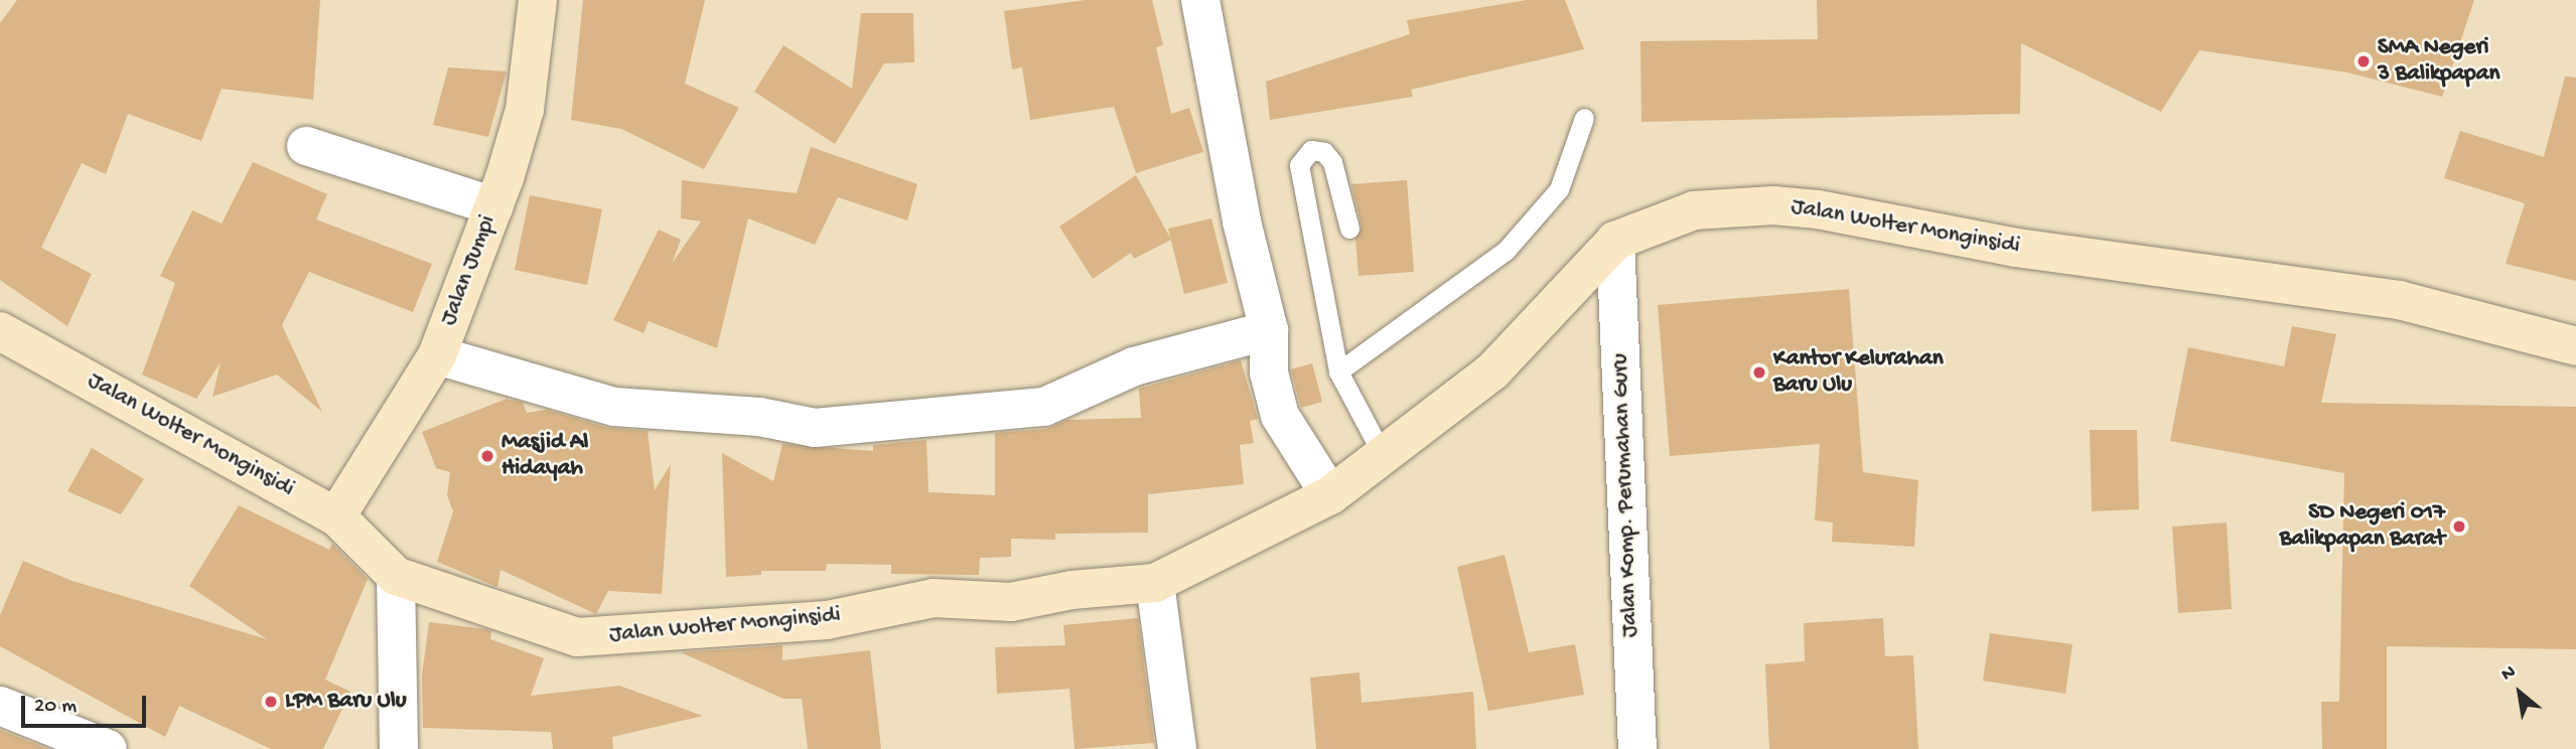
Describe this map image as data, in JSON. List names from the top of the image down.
{
  "streets": {
    "main road": ["Jalan Wolter Monginsidi", "Jalan Jumpi"],
    "street": ["Jalan Komp. Perumahan Guru"]
  },
  "crossings": [
    ["Jalan Wolter Monginsidi", "Jalan Jumpi"],
    ["Jalan Wolter Monginsidi", "Jalan Komp. Perumahan Guru"]
  ],
  "places": [
    "SMA Negeri 3 Balikpapan",
    "Kantor Kelurahan Baru Ulu",
    "Masjid Al Hidayah",
    "SD Negeri 017 Balikpapan Barat",
    "LPM Baru Ulu"
  ],
  "scale_bar": "20 m",
  "north": "top left"
}
